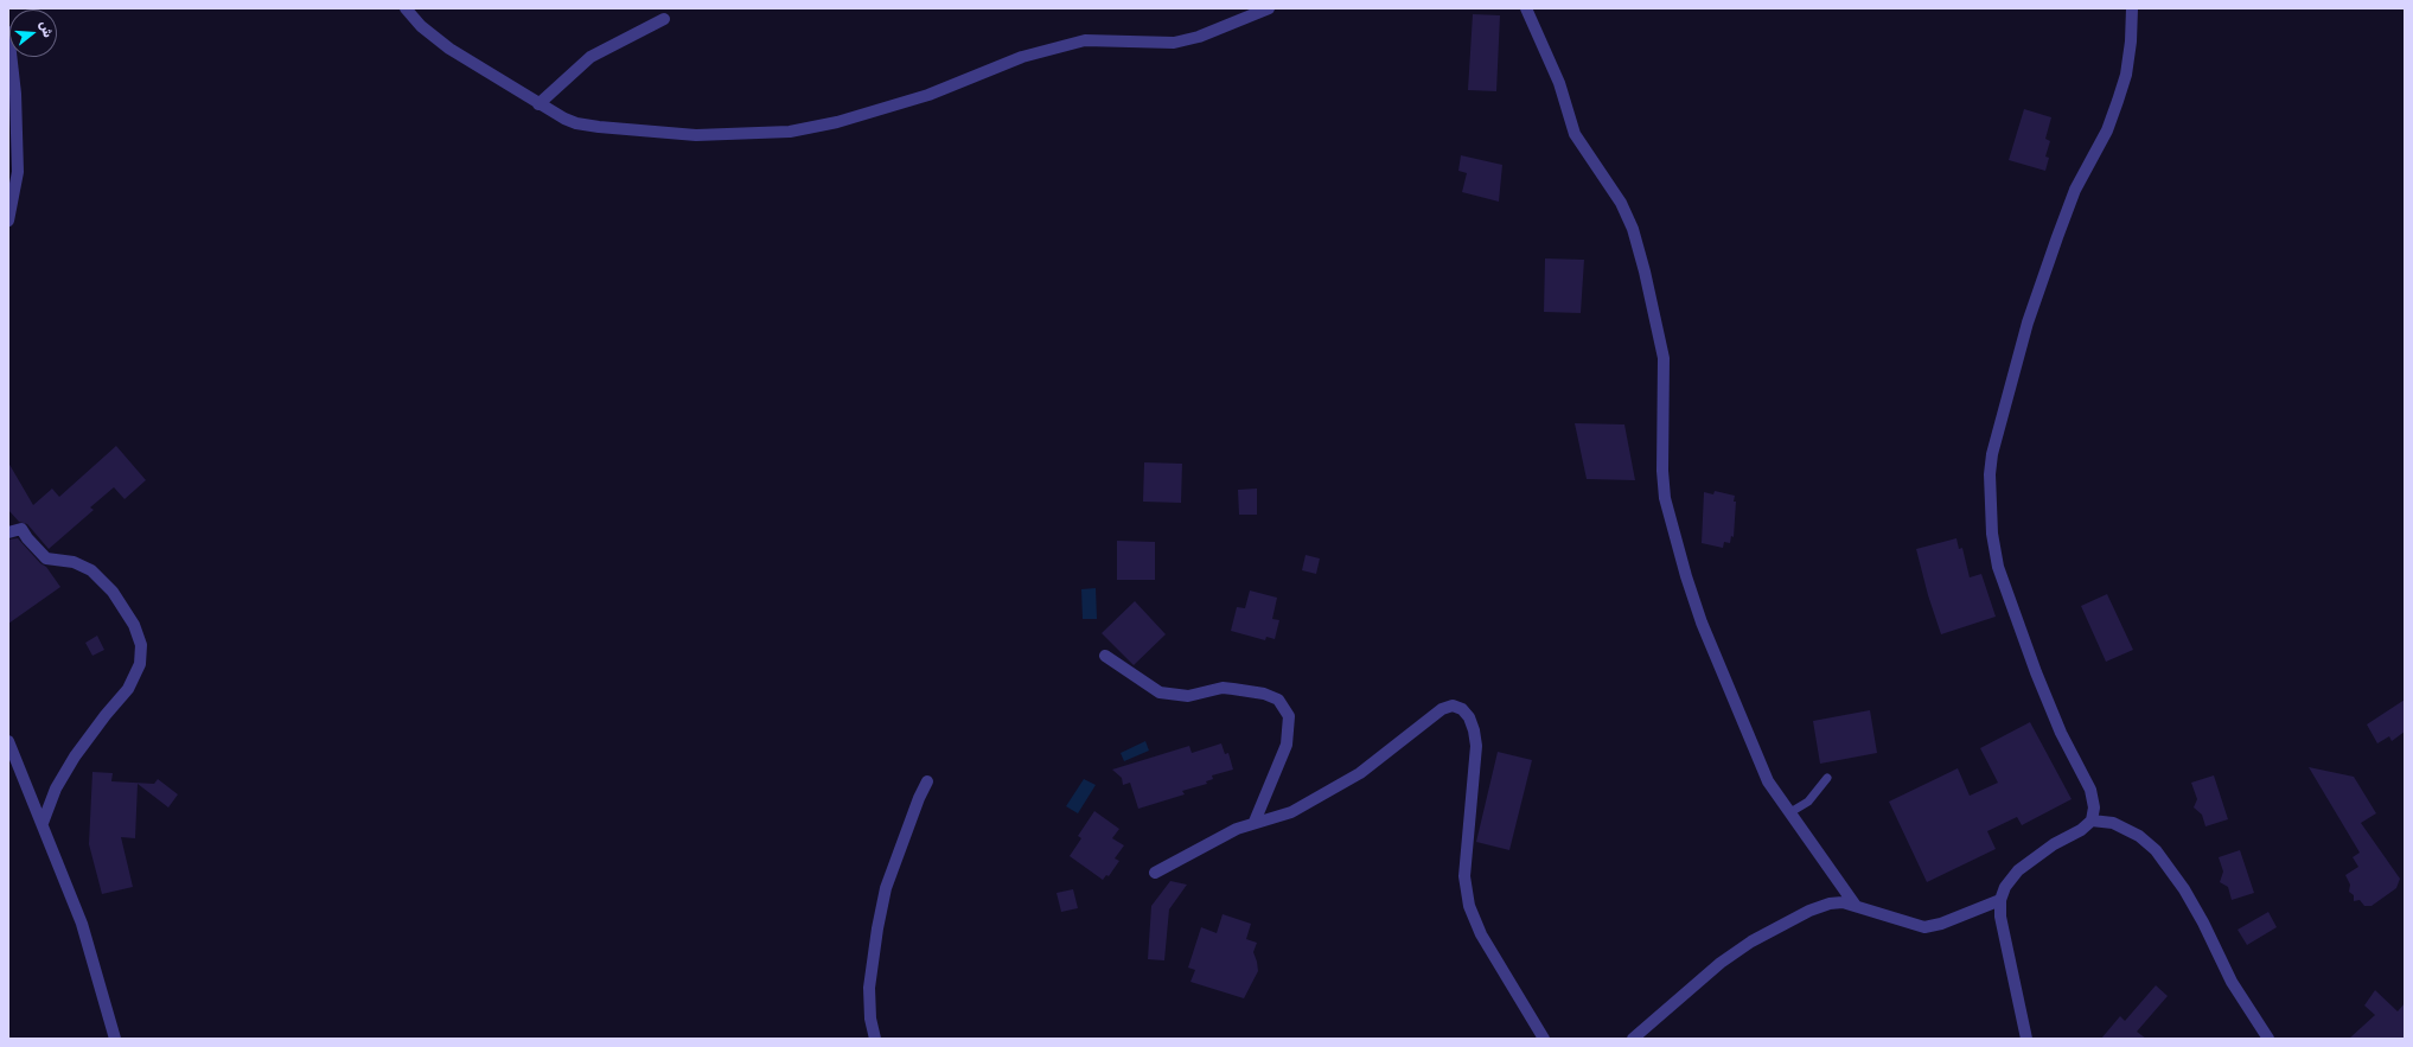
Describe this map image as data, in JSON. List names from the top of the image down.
{
  "north": "right"
}
